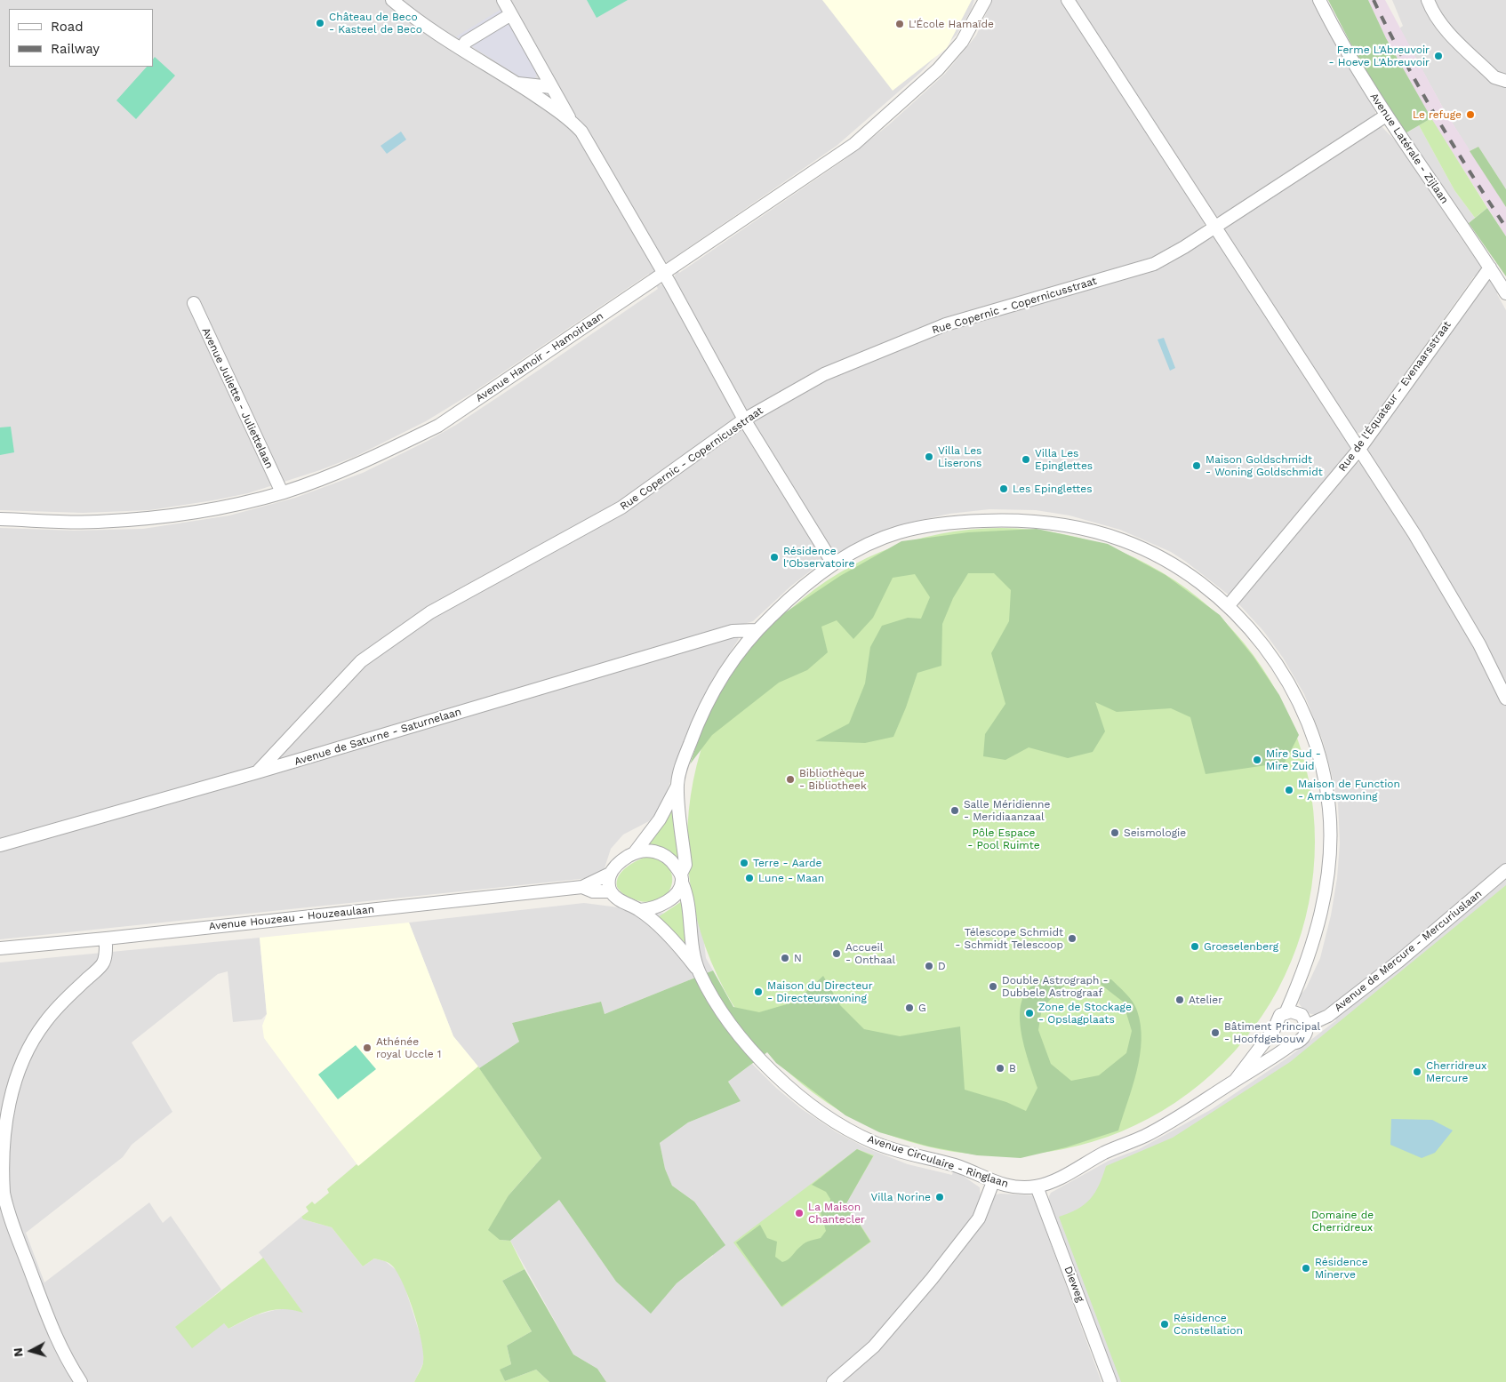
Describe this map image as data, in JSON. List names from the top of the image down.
{
  "streets": {
    "street": [
      "Avenue Latérale - Zijlaan",
      "Rue Copernic - Copernicusstraat",
      "Avenue Hamoir - Hamoirlaan",
      "Rue de l'Équateur - Evenaarsstraat",
      "Avenue Juliette - Juliettelaan",
      "Avenue de Saturne - Saturnelaan",
      "Avenue Houzeau - Houzeaulaan",
      "Avenue de Mercure - Mercuriuslaan",
      "Avenue Circulaire - Ringlaan",
      "Dieweg"
    ]
  },
  "crossings": [
    ["Avenue Latérale - Zijlaan", "Rue Copernic - Copernicusstraat"],
    ["Avenue Latérale - Zijlaan", "Rue de l'Équateur - Evenaarsstraat"],
    ["Rue Copernic - Copernicusstraat", "Avenue de Saturne - Saturnelaan"],
    ["Avenue Hamoir - Hamoirlaan", "Avenue Juliette - Juliettelaan"],
    ["Rue de l'Équateur - Evenaarsstraat", "Avenue Circulaire - Ringlaan"],
    ["Avenue de Saturne - Saturnelaan", "Avenue Circulaire - Ringlaan"],
    ["Avenue Houzeau - Houzeaulaan", "Avenue Circulaire - Ringlaan"],
    ["Avenue de Mercure - Mercuriuslaan", "Avenue Circulaire - Ringlaan"],
    ["Avenue Circulaire - Ringlaan", "Dieweg"]
  ],
  "parks": ["Pôle Espace - Pool Ruimte", "Domaine de Cherridreux"],
  "places": [
    "Château de Beco - Kasteel de Beco",
    "L'École Hamaïde",
    "Ferme L'Abreuvoir - Hoeve L'Abreuvoir",
    "Le refuge",
    "Villa Les Liserons",
    "Villa Les Epinglettes",
    "Maison Goldschmidt - Woning Goldschmidt",
    "Les Epinglettes",
    "Résidence l'Observatoire",
    "Mire Sud - Mire Zuid",
    "Bibliothèque - Bibliotheek",
    "Maison de Function - Ambtswoning",
    "Salle Méridienne - Meridiaanzaal",
    "Seismologie",
    "Terre - Aarde",
    "Lune - Maan",
    "Télescope Schmidt - Schmidt Telescoop",
    "Groeselenberg",
    "Accueil - Onthaal",
    "N",
    "D",
    "Double Astrograph - Dubbele Astrograaf",
    "Maison du Directeur - Directeurswoning",
    "Atelier",
    "G",
    "Zone de Stockage - Opslagplaats",
    "Bâtiment Principal - Hoofdgebouw",
    "Athénée royal Uccle 1",
    "B",
    "Cherridreux Mercure",
    "Villa Norine",
    "La Maison Chantecler",
    "Résidence Minerve",
    "Résidence Constellation"
  ],
  "legend": ["Road", "Railway"],
  "north": "left"
}
